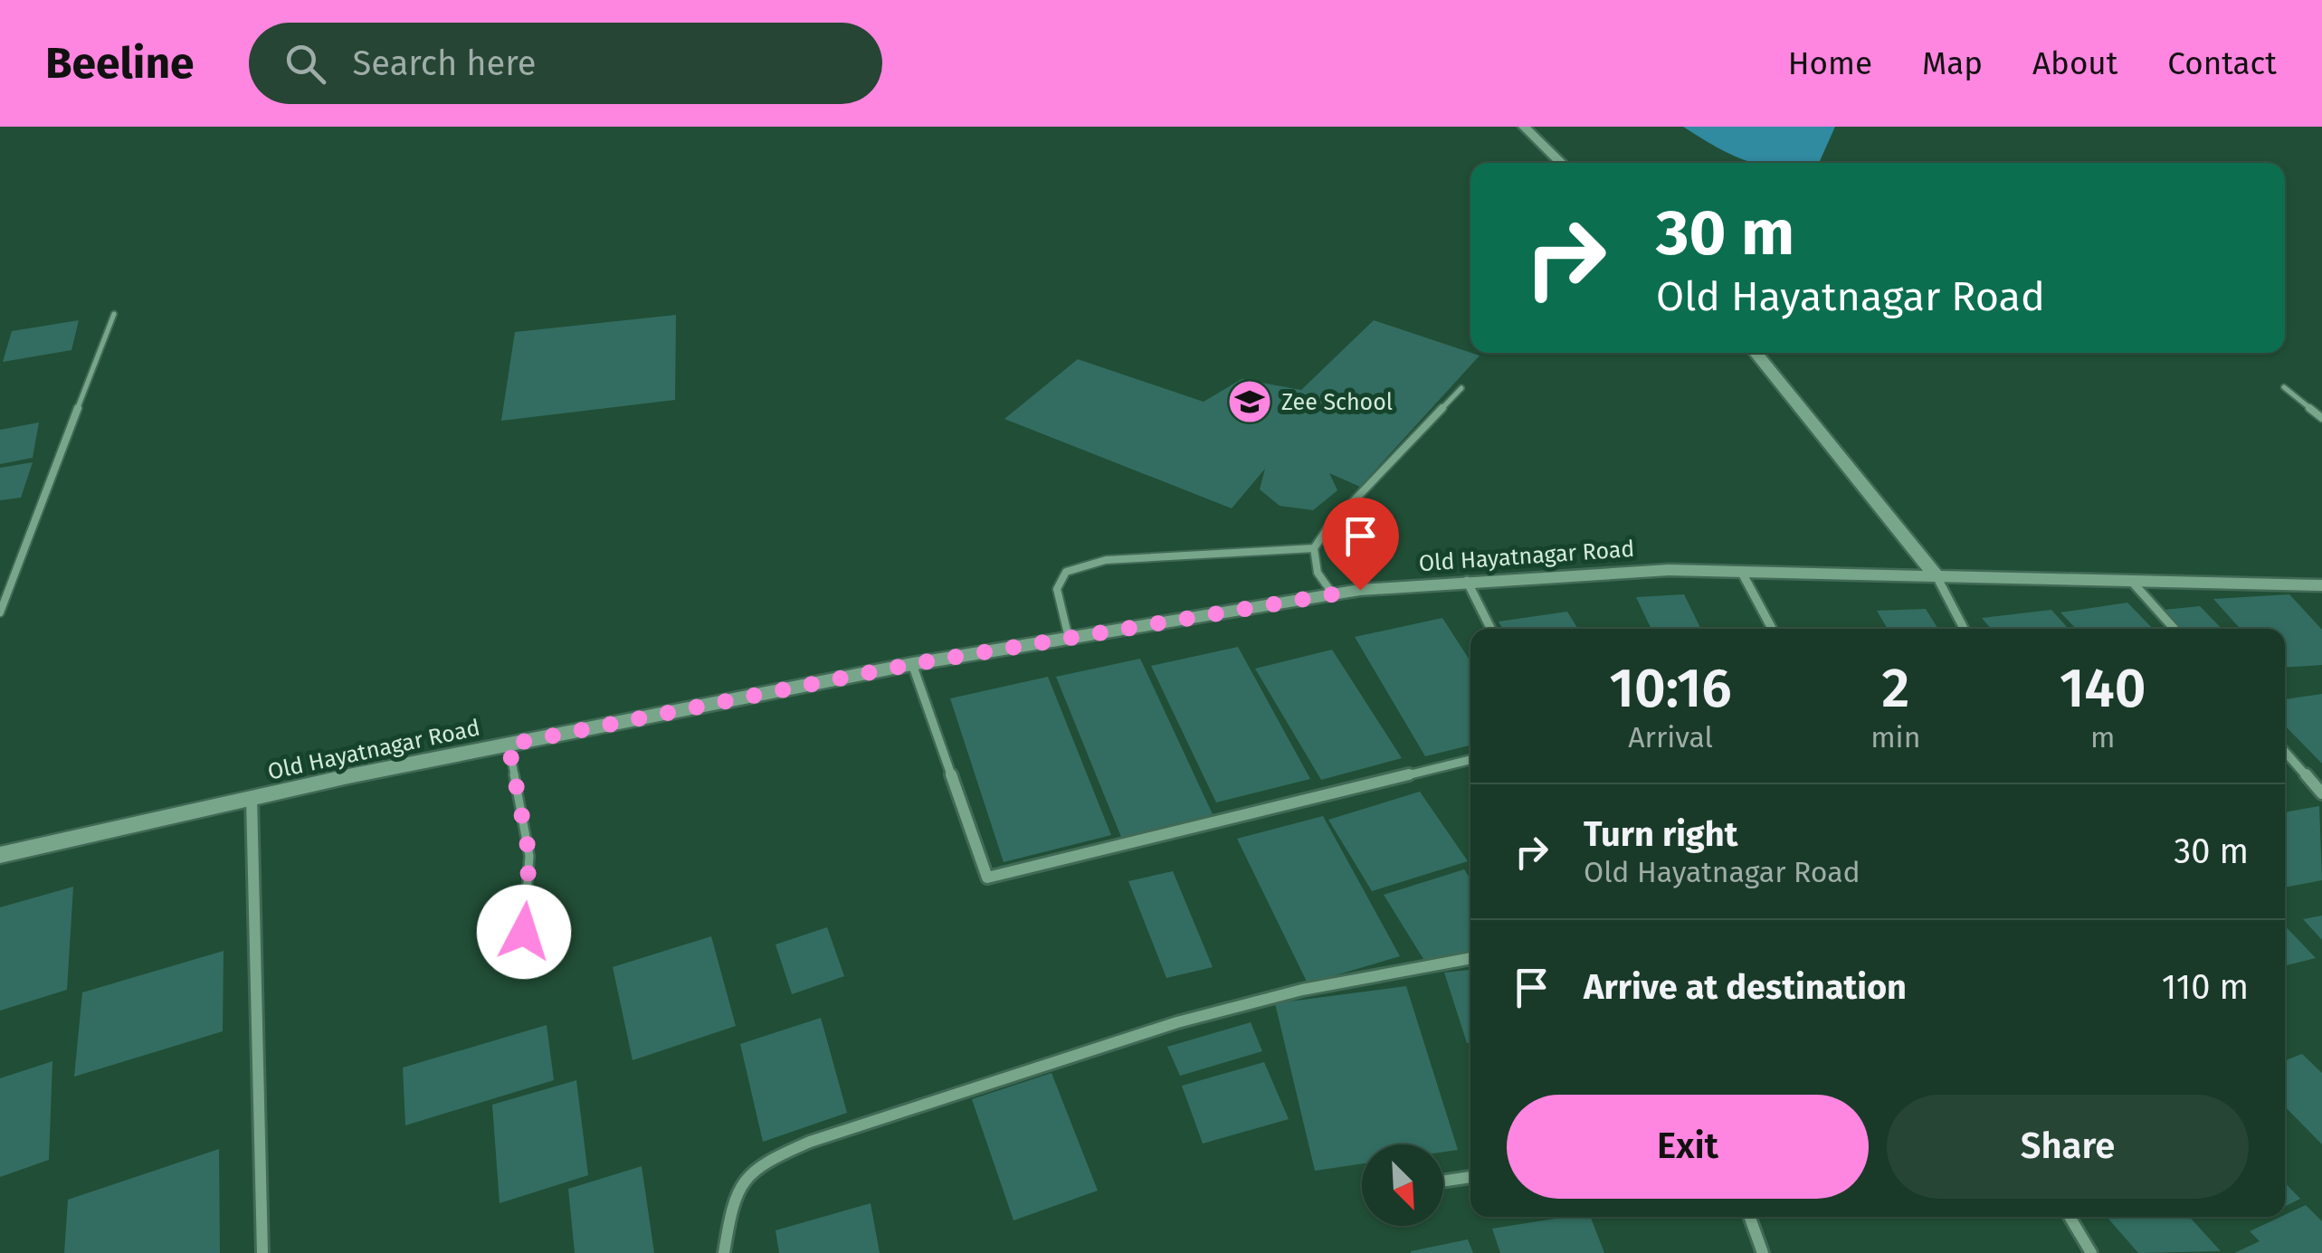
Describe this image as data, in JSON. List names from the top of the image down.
{
  "streets": {
    "street": ["Old Hayatnagar Road"]
  },
  "places": {
    "school or university": ["Zee School"]
  },
  "north": "bottom right",
  "page": {
    "header": "Beeline",
    "search": "Search here",
    "nav": [
      "Home",
      "Map",
      "About",
      "Contact"
    ],
    "turn": ["30 m", "Old Hayatnagar Road"],
    "eta": [
      "10:16",
      "Arrival",
      "2",
      "min",
      "140",
      "m"
    ],
    "list": [
      {
        "name": "Turn right",
        "note": "Old Hayatnagar Road",
        "value": "30 m"
      },
      {
        "name": "Arrive at destination",
        "value": "110 m"
      }
    ],
    "buttons": ["Exit", "Share"]
  }
}
